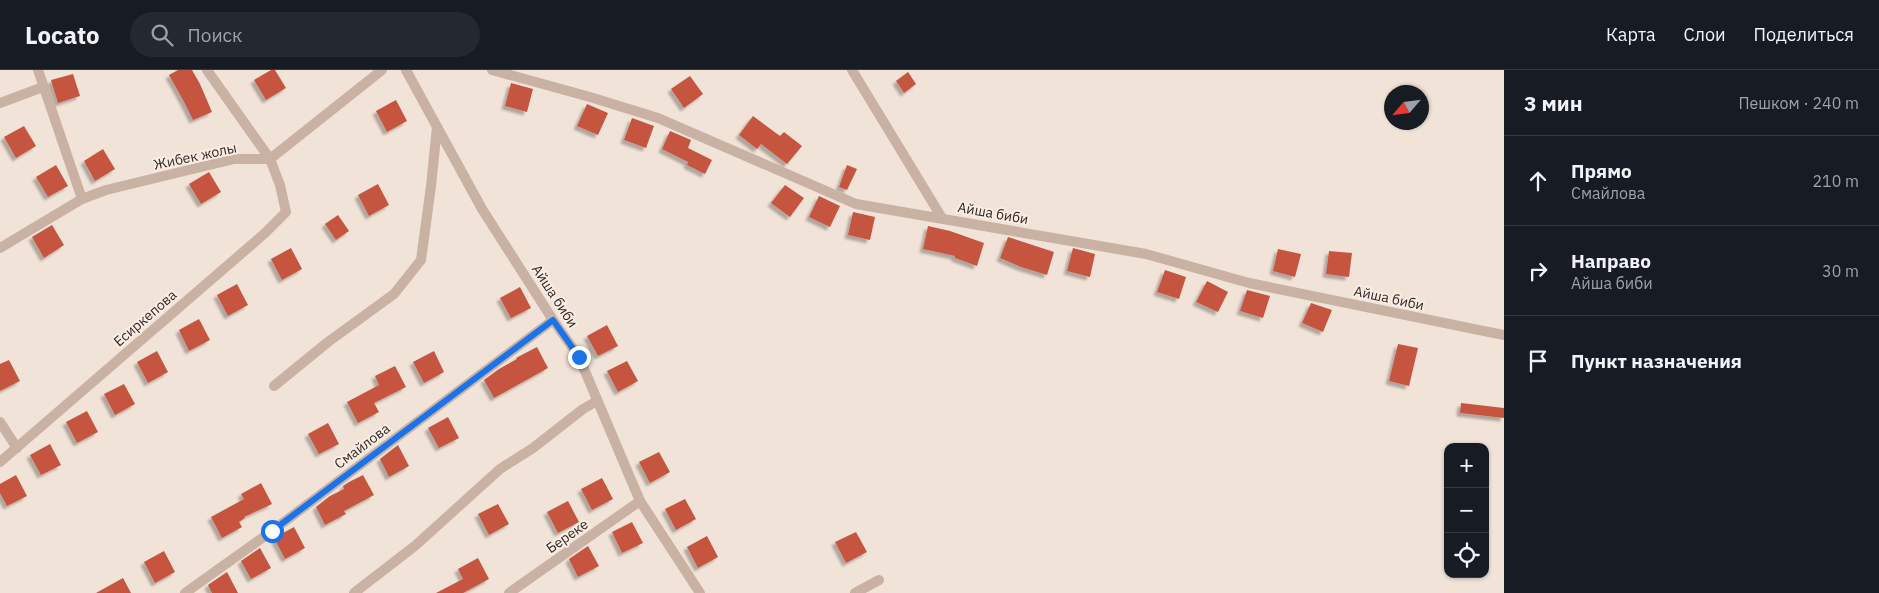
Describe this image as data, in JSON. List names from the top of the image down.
{
  "streets": {
    "street": [
      "Жибек жолы",
      "Айша биби",
      "Есиркепова",
      "Смайлова",
      "Береке"
    ]
  },
  "crossings": [
    ["Жибек жолы", "Есиркепова"],
    ["Айша биби", "Смайлова"],
    ["Айша биби", "Береке"]
  ],
  "north": "bottom left",
  "page": {
    "header": "Locato",
    "search": "Поиск",
    "nav": ["Карта", "Слои", "Поделиться"],
    "heading": ["3 мин", "Пешком · 240 m"],
    "list": [
      ["Прямо", "Смайлова", "210 m"],
      ["Направо", "Айша биби", "30 m"],
      "Пункт назначения"
    ],
    "map_buttons": ["+", "−"]
  }
}
